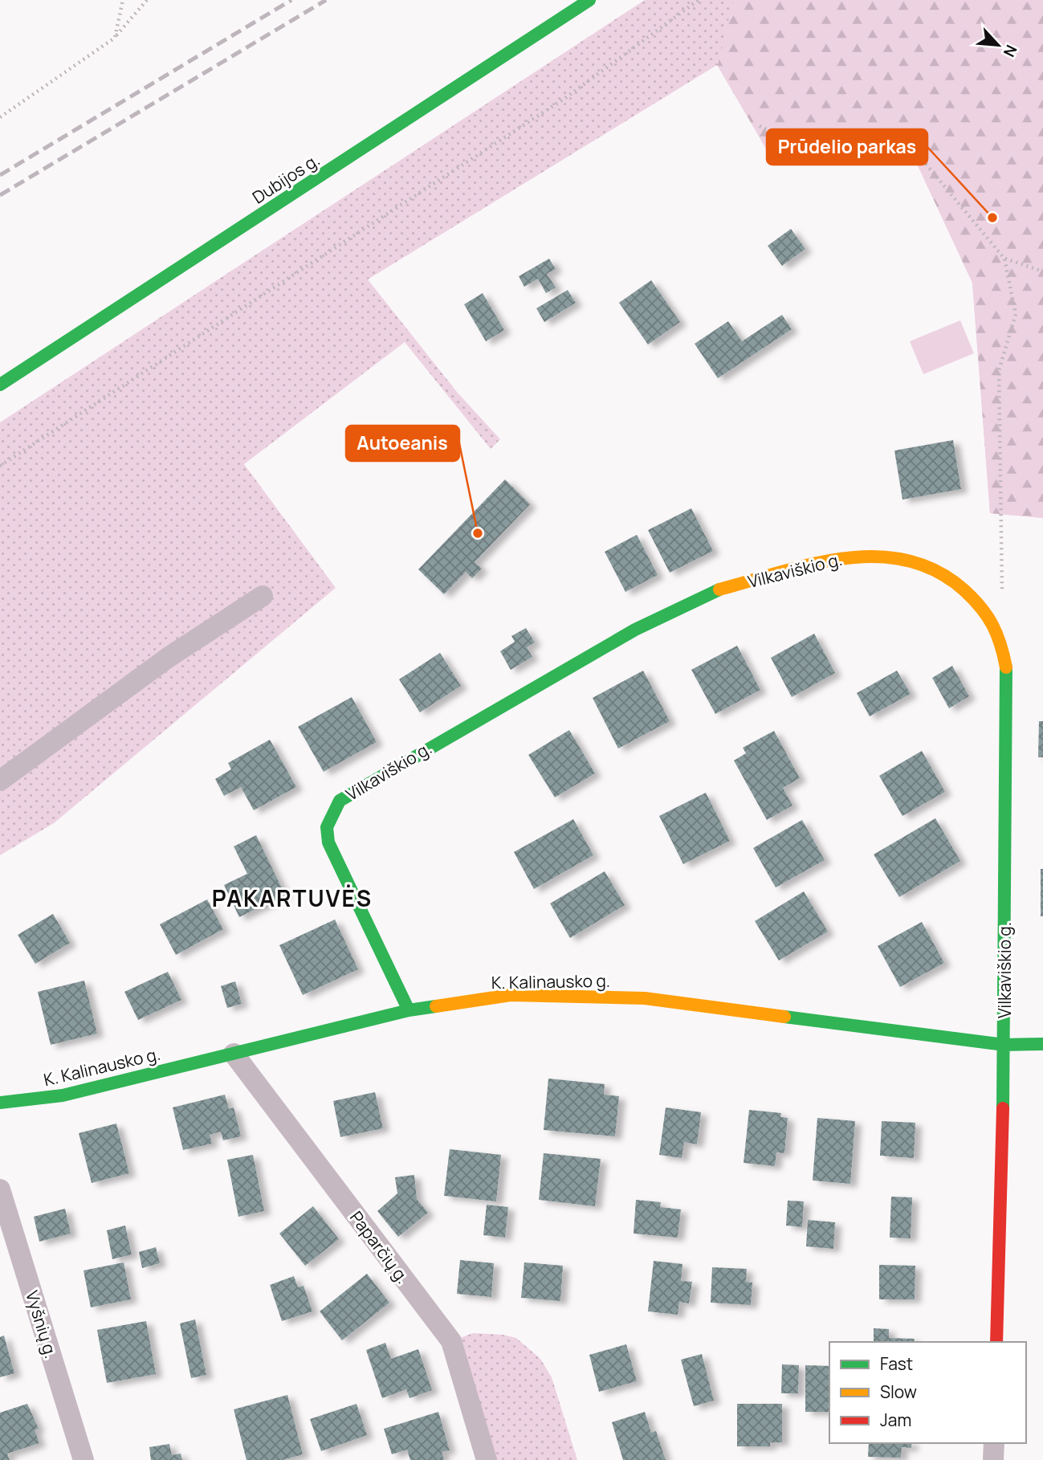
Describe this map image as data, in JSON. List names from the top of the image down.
{
  "streets": {
    "street": [
      "Dubijos g.",
      "Vilkaviškio g.",
      "K. Kalinausko g.",
      "Paparčių g.",
      "Vyšnių g."
    ]
  },
  "crossings": [
    ["Vilkaviškio g.", "K. Kalinausko g."],
    ["K. Kalinausko g.", "Paparčių g."]
  ],
  "districts": ["PAKARTUVĖS"],
  "places": ["Prūdelio parkas", "Autoeanis"],
  "legend": ["Fast", "Slow", "Jam"],
  "north": "bottom right"
}
